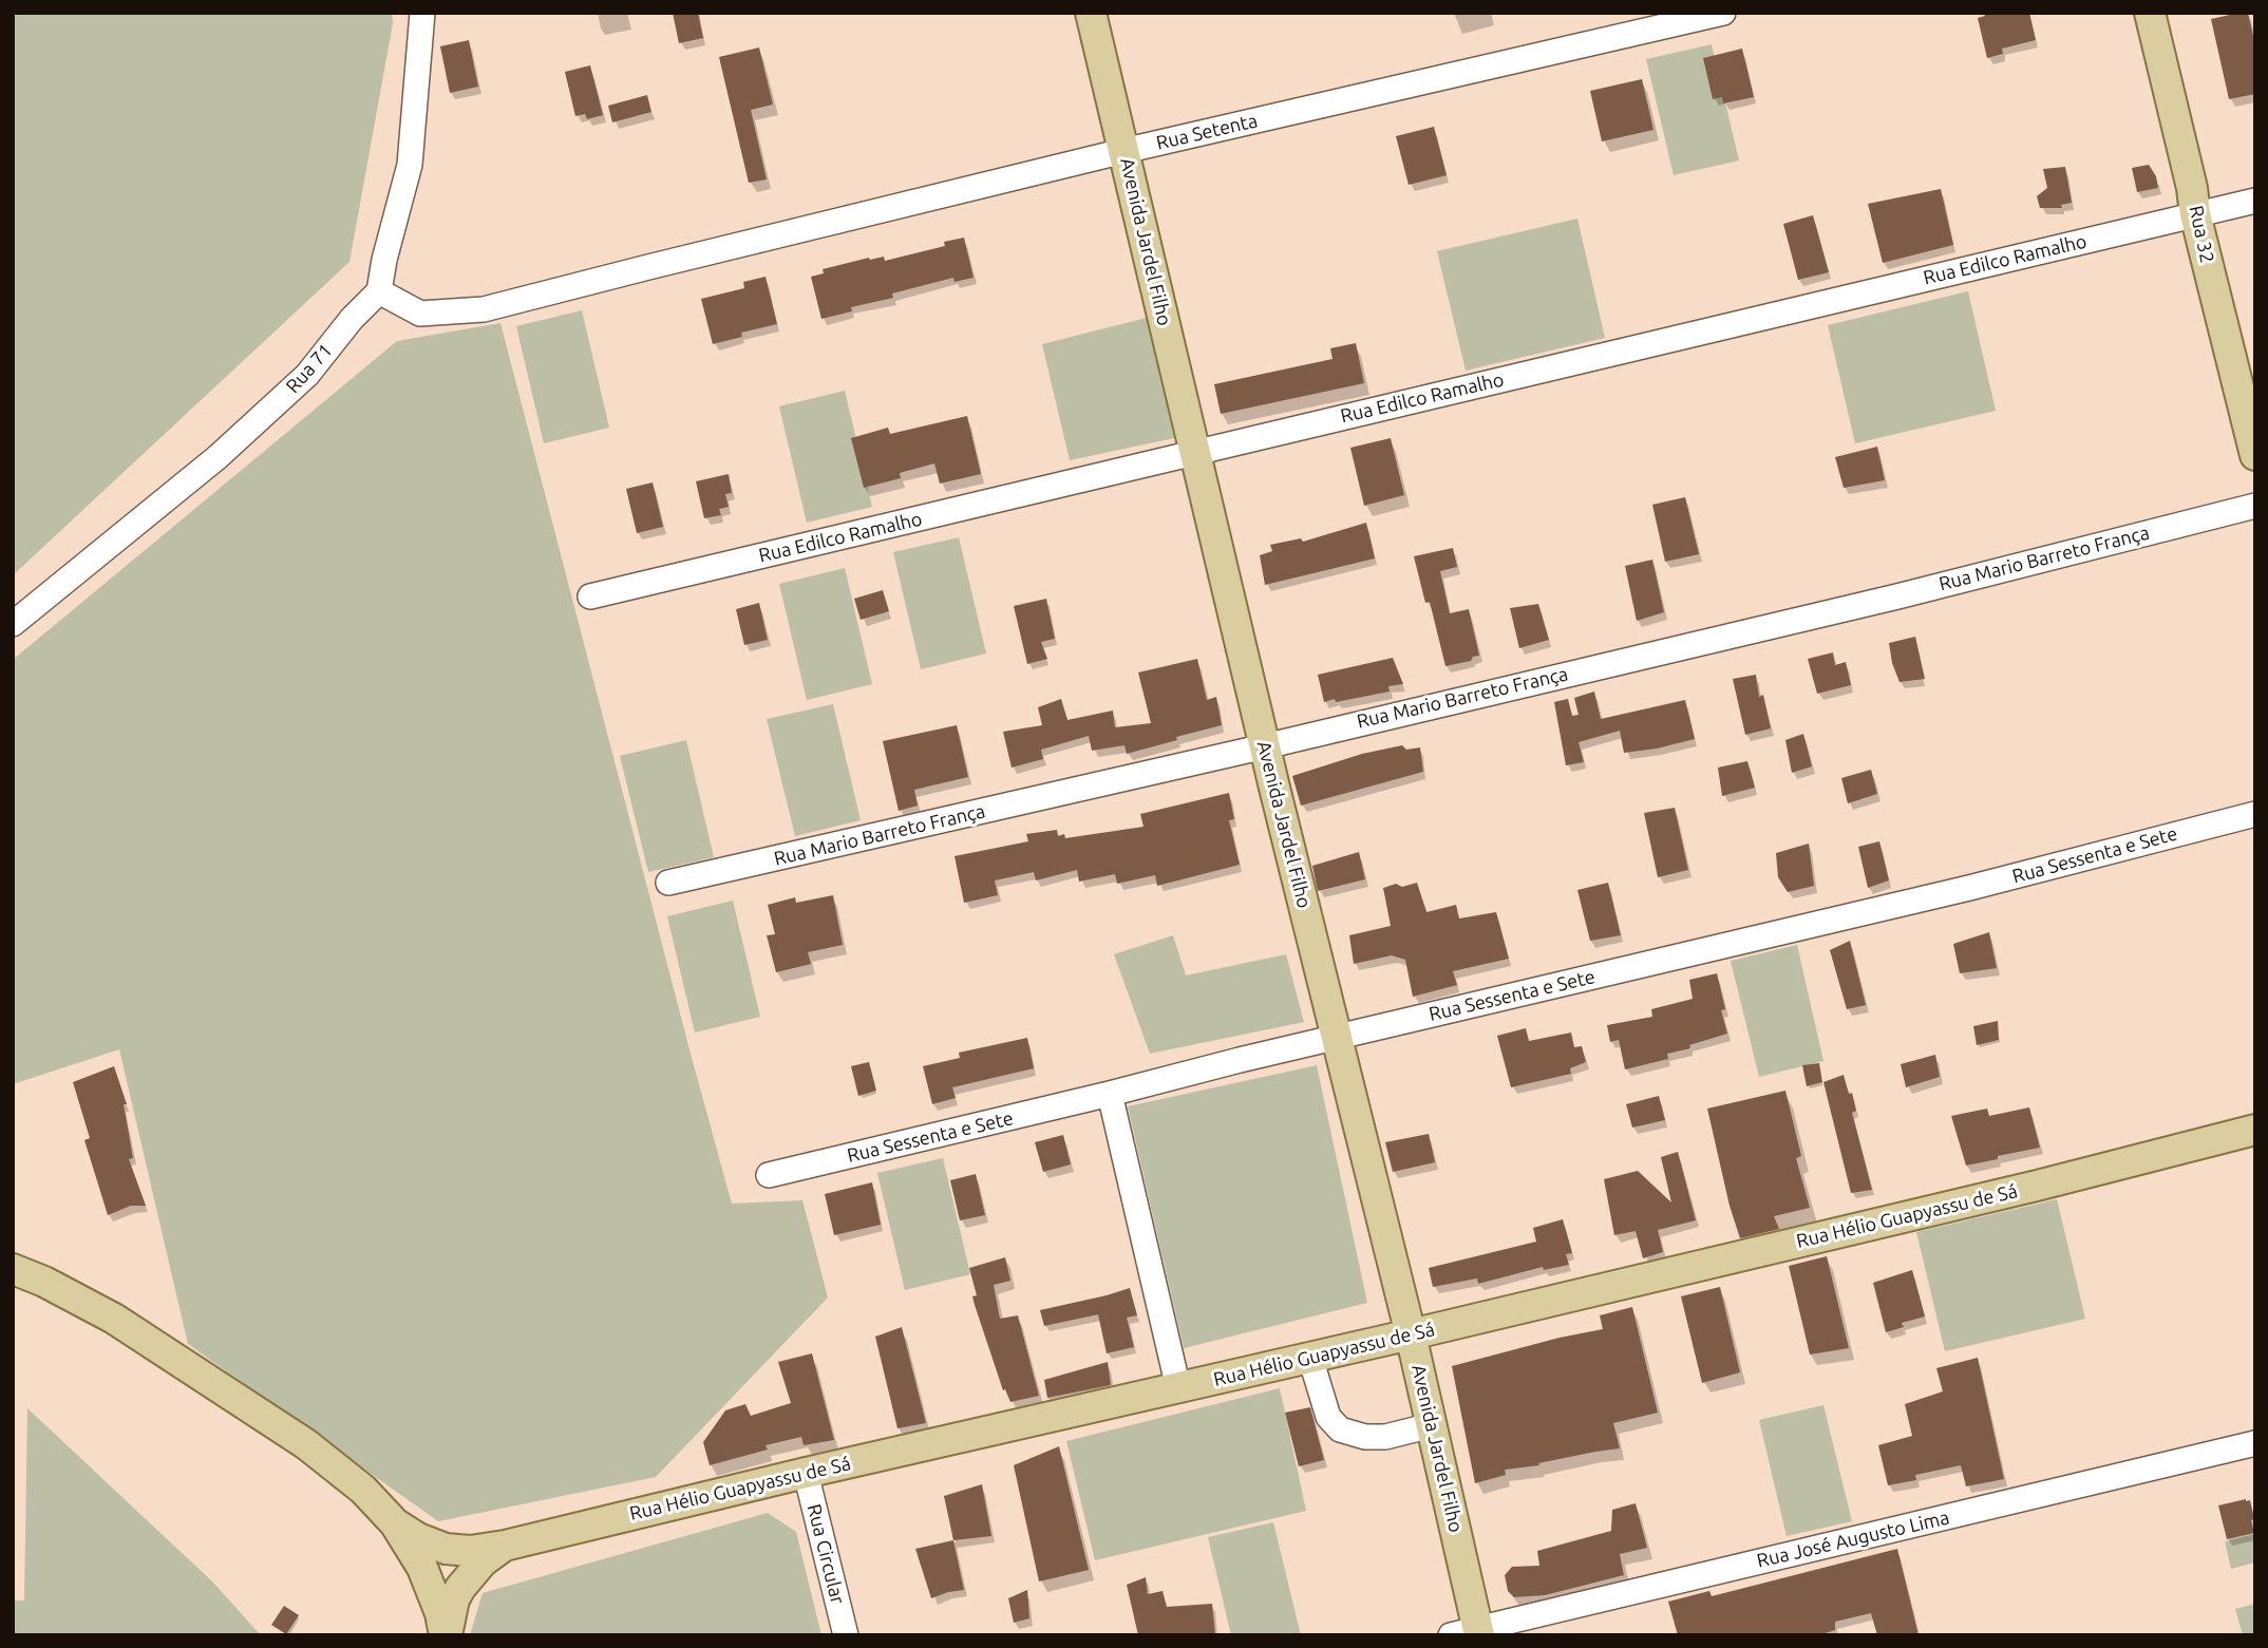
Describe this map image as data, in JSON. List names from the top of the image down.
{
  "streets": {
    "main road": ["Rua 32", "Avenida Jardel Filho", "Rua Hélio Guapyassu de Sá"],
    "street": [
      "Rua Setenta",
      "Rua Edilco Ramalho",
      "Rua 71",
      "Rua Mario Barreto França",
      "Rua Sessenta e Sete",
      "Rua José Augusto Lima",
      "Rua Circular"
    ]
  },
  "crossings": [
    ["Rua Setenta", "Avenida Jardel Filho"],
    ["Rua Setenta", "Rua 71"],
    ["Rua 32", "Rua Edilco Ramalho"],
    ["Avenida Jardel Filho", "Rua Edilco Ramalho"],
    ["Avenida Jardel Filho", "Rua Mario Barreto França"],
    ["Avenida Jardel Filho", "Rua Sessenta e Sete"],
    ["Avenida Jardel Filho", "Rua Hélio Guapyassu de Sá"],
    ["Avenida Jardel Filho", "Rua José Augusto Lima"],
    ["Rua Hélio Guapyassu de Sá", "Rua Circular"]
  ]
}
